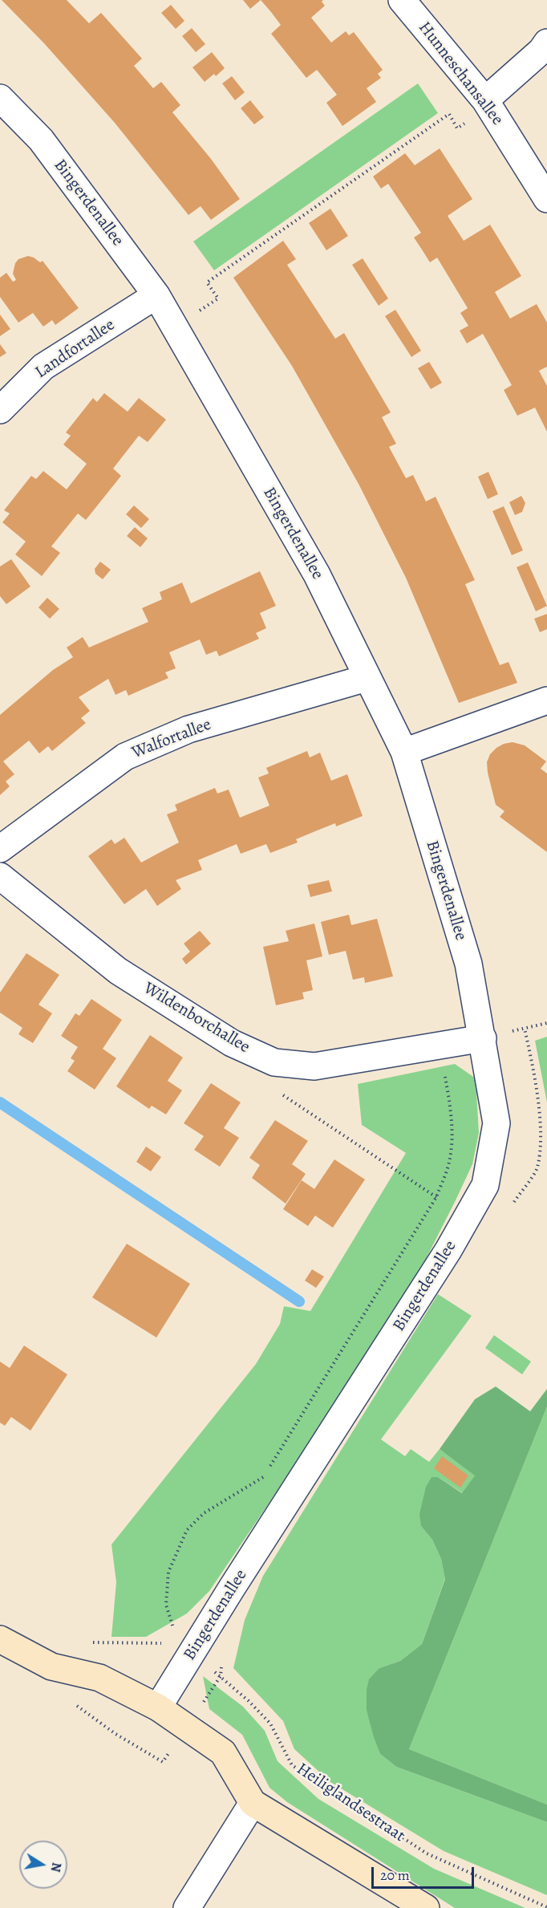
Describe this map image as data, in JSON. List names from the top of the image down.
{
  "streets": {
    "street": [
      "Hunneschansallee",
      "Bingerdenallee",
      "Landfortallee",
      "Walfortallee",
      "Wildenborchallee"
    ],
    "path": ["Heiliglandsestraat"]
  },
  "crossings": [
    ["Bingerdenallee", "Landfortallee"],
    ["Bingerdenallee", "Walfortallee"],
    ["Bingerdenallee", "Wildenborchallee"],
    ["Bingerdenallee", "Heiliglandsestraat"]
  ],
  "scale_bar": "20 m",
  "north": "right"
}
